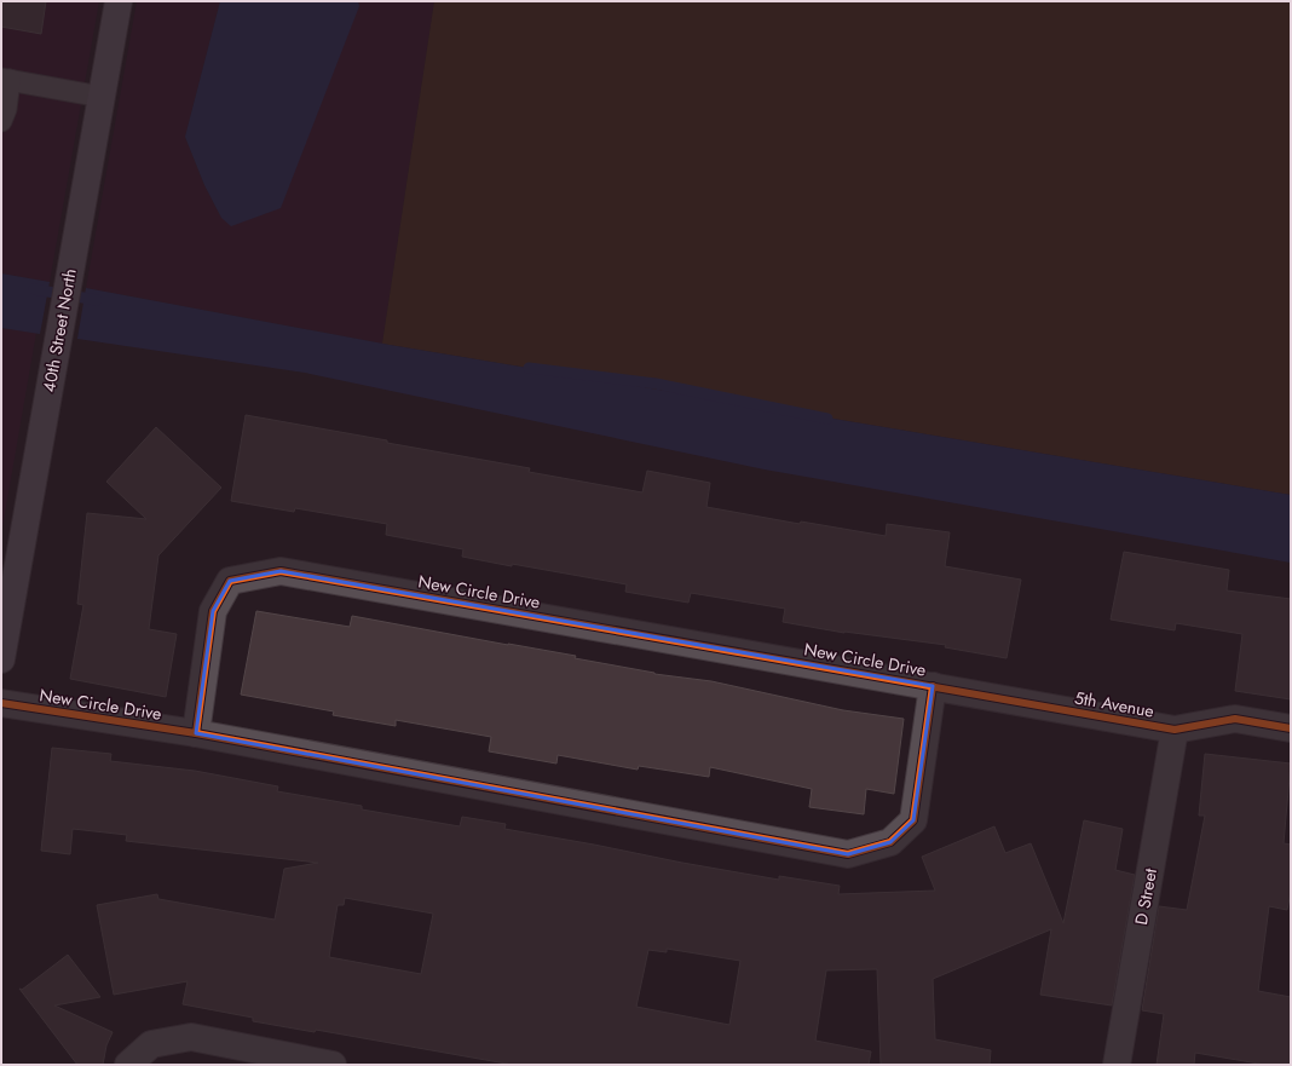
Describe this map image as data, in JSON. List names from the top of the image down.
{
  "streets": {
    "street": [
      "40th Street North",
      "New Circle Drive",
      "5th Avenue",
      "D Street"
    ]
  },
  "crossings": [
    ["New Circle Drive", "5th Avenue"],
    ["5th Avenue", "D Street"]
  ]
}
